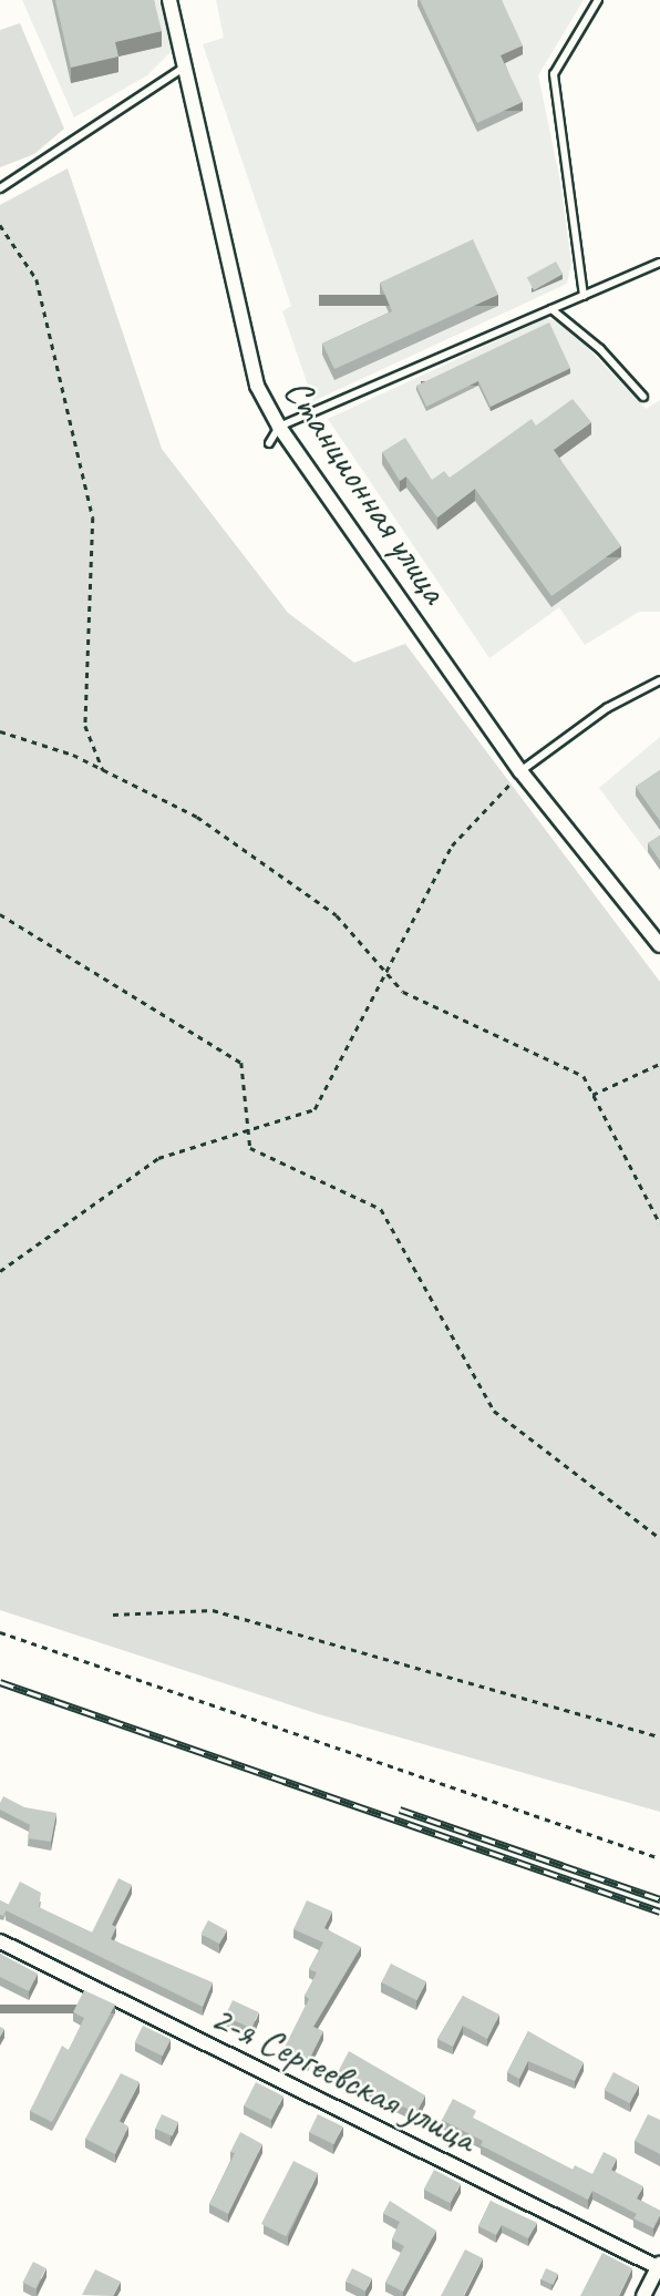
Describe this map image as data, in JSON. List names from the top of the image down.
{
  "streets": {
    "street": ["Станционная улица", "2-я Сергеевская улица"]
  }
}
